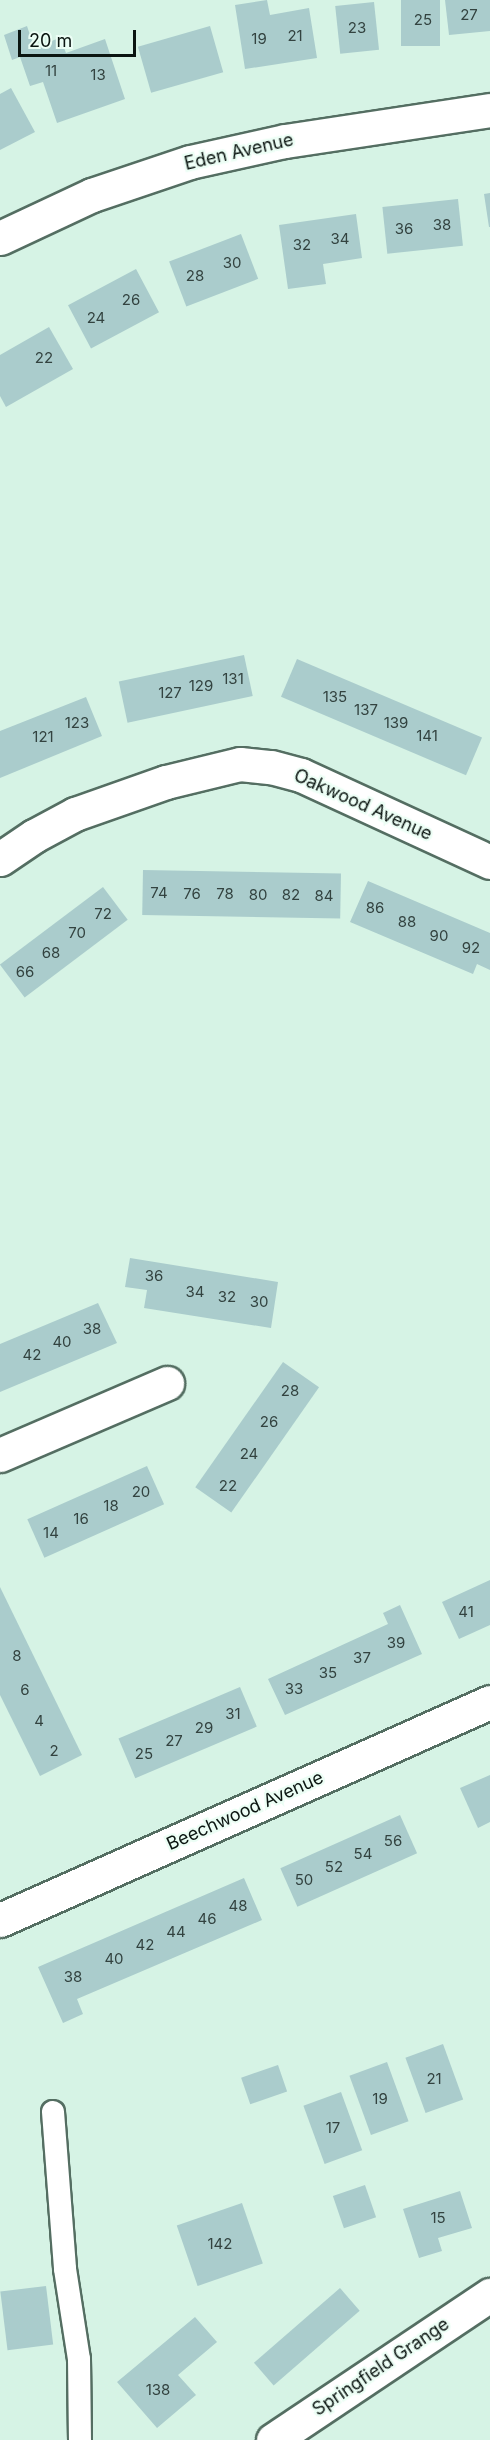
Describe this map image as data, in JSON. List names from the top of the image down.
{
  "streets": {
    "street": [
      "Eden Avenue",
      "Oakwood Avenue",
      "Beechwood Avenue",
      "Springfield Grange"
    ]
  },
  "house_numbers": [
    "27",
    "25",
    "23",
    "21",
    "19",
    "11",
    "13",
    "38",
    "36",
    "34",
    "32",
    "30",
    "28",
    "26",
    "24",
    "22",
    "131",
    "129",
    "127",
    "135",
    "137",
    "123",
    "139",
    "141",
    "121",
    "74",
    "76",
    "78",
    "80",
    "82",
    "84",
    "86",
    "72",
    "88",
    "70",
    "90",
    "92",
    "68",
    "66",
    "36",
    "34",
    "32",
    "30",
    "38",
    "40",
    "42",
    "28",
    "26",
    "24",
    "22",
    "20",
    "18",
    "16",
    "14",
    "41",
    "39",
    "8",
    "37",
    "35",
    "33",
    "6",
    "31",
    "4",
    "29",
    "27",
    "2",
    "25",
    "56",
    "54",
    "52",
    "50",
    "48",
    "46",
    "44",
    "42",
    "40",
    "38",
    "21",
    "19",
    "17",
    "15",
    "142",
    "138"
  ],
  "scale_bar": "20 m"
}
